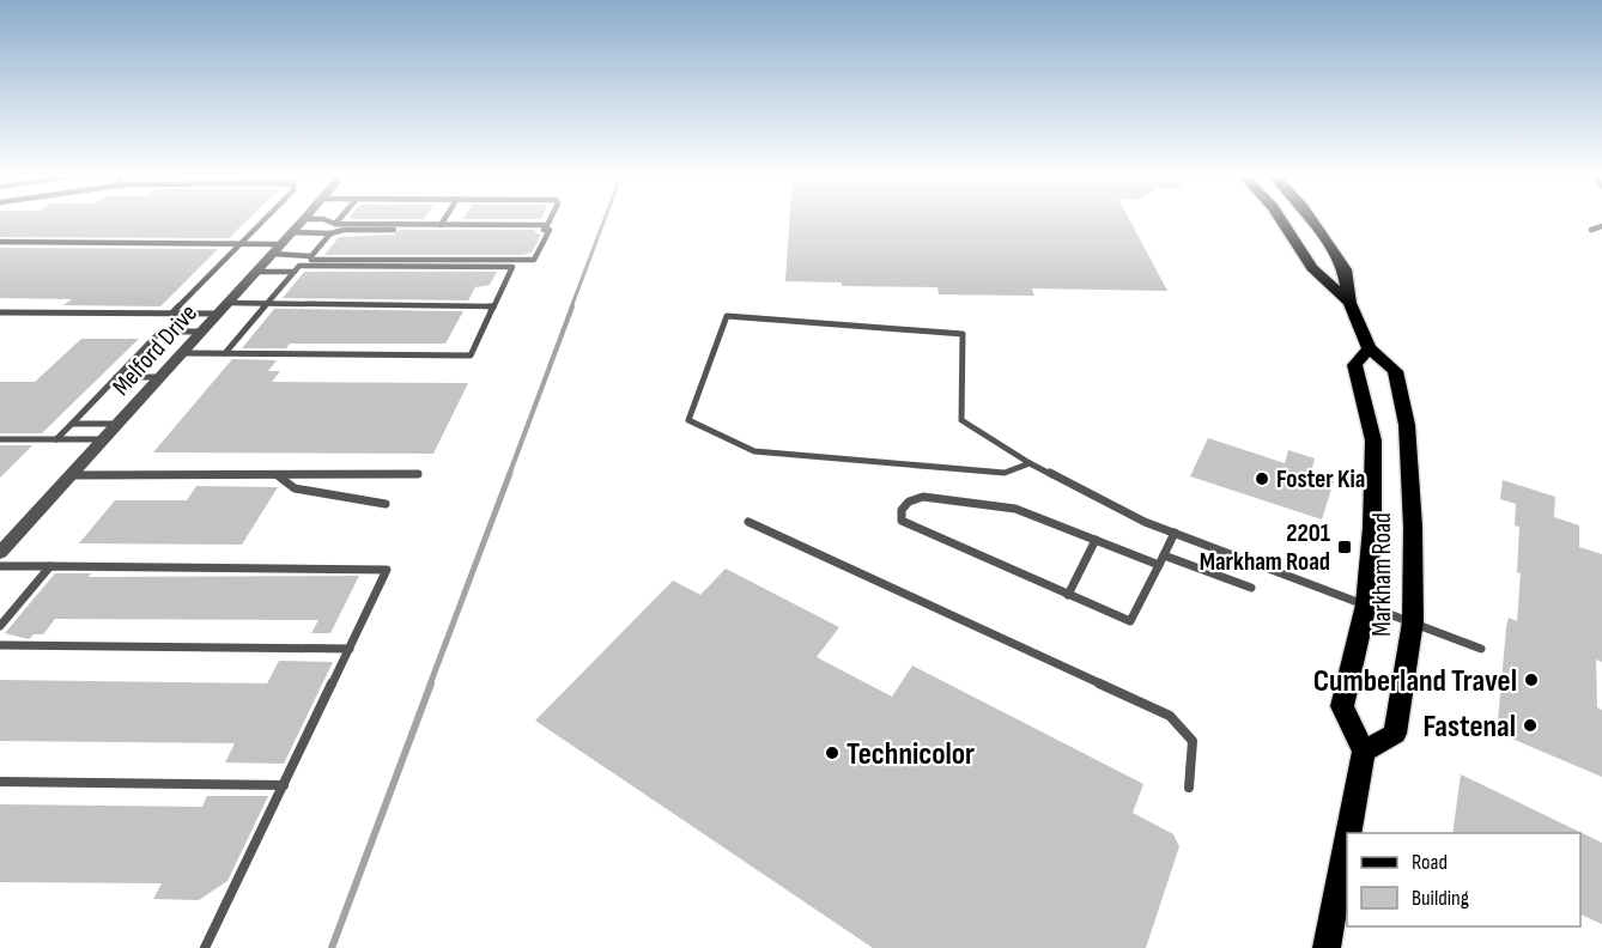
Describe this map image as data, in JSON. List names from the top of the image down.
{
  "streets": {
    "main road": ["Markham Road"],
    "street": ["Melford Drive"]
  },
  "places": {
    "other": [
      "Foster Kia",
      "Cumberland Travel",
      "Fastenal",
      "Technicolor"
    ],
    "transit": ["2201 Markham Road"]
  },
  "legend": ["Road", "Building"]
}
